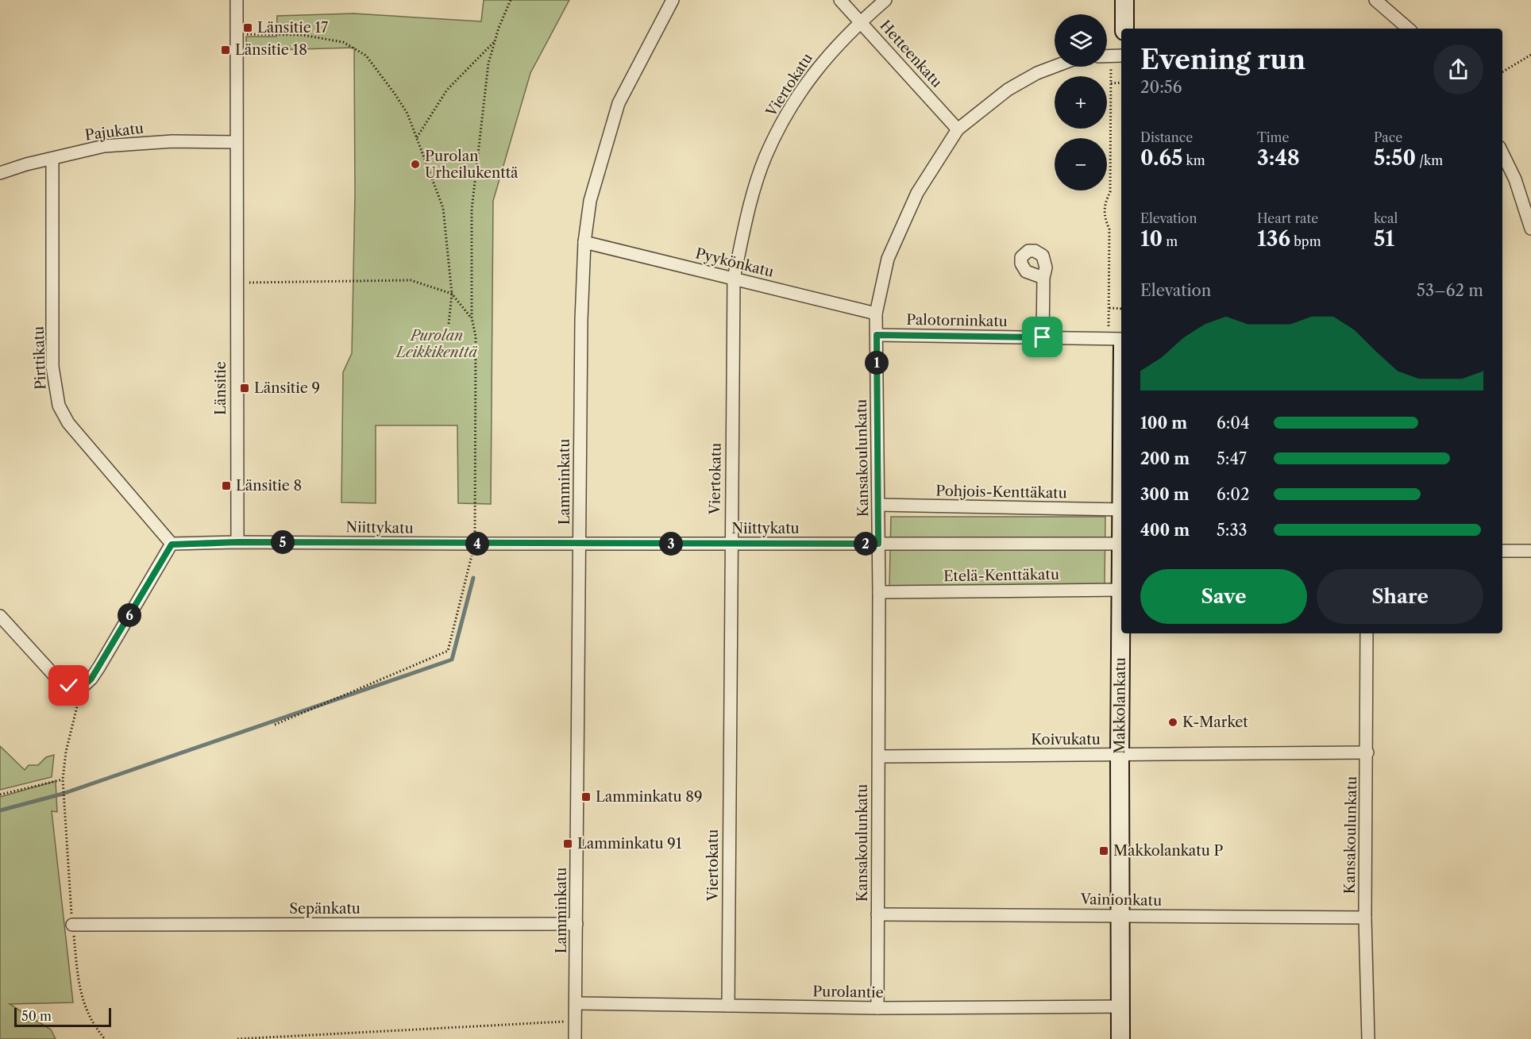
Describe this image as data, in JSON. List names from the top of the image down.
{
  "streets": {
    "street": [
      "Hetteenkatu",
      "Viertokatu",
      "Pajukatu",
      "Pyykönkatu",
      "Palotorninkatu",
      "Pirttikatu",
      "Länsitie",
      "Kansakoulunkatu",
      "Lamminkatu",
      "Pohjois-Kenttäkatu",
      "Niittykatu",
      "Etelä-Kenttäkatu",
      "Makkolankatu",
      "Koivukatu",
      "Vainionkatu",
      "Sepänkatu",
      "Purolantie"
    ]
  },
  "crossings": [
    ["Hetteenkatu", "Viertokatu"],
    ["Hetteenkatu", "Kansakoulunkatu"],
    ["Viertokatu", "Pyykönkatu"],
    ["Viertokatu", "Niittykatu"],
    ["Viertokatu", "Purolantie"],
    ["Pajukatu", "Pirttikatu"],
    ["Pajukatu", "Länsitie"],
    ["Pyykönkatu", "Kansakoulunkatu"],
    ["Pyykönkatu", "Lamminkatu"],
    ["Palotorninkatu", "Kansakoulunkatu"],
    ["Länsitie", "Niittykatu"],
    ["Kansakoulunkatu", "Pohjois-Kenttäkatu"],
    ["Kansakoulunkatu", "Niittykatu"],
    ["Kansakoulunkatu", "Etelä-Kenttäkatu"],
    ["Kansakoulunkatu", "Koivukatu"],
    ["Kansakoulunkatu", "Vainionkatu"],
    ["Kansakoulunkatu", "Purolantie"],
    ["Lamminkatu", "Niittykatu"],
    ["Lamminkatu", "Sepänkatu"],
    ["Lamminkatu", "Purolantie"],
    ["Makkolankatu", "Koivukatu"],
    ["Makkolankatu", "Vainionkatu"],
    ["Makkolankatu", "Purolantie"]
  ],
  "parks": ["Purolan Leikkikenttä"],
  "places": {
    "transit": [
      "Länsitie 17",
      "Länsitie 18",
      "Länsitie 9",
      "Länsitie 8",
      "Lamminkatu 89",
      "Lamminkatu 91",
      "Makkolankatu P"
    ],
    "other": ["Purolan Urheilukenttä", "K-Market"]
  },
  "scale_bar": "50 m",
  "page": {
    "map_buttons": ["+", "−"],
    "heading": ["Evening run", "20:56"],
    "stats": [
      ["Distance", "0.65 km"],
      ["Time", "3:48"],
      ["Pace", "5:50 /km"],
      ["Elevation", "10 m"],
      ["Heart rate", "136 bpm"],
      ["kcal", "51"]
    ],
    "chart": ["Elevation", "53–62 m"],
    "pins": [
      "1",
      "5",
      "2",
      "3",
      "4",
      "6"
    ],
    "list": [
      {
        "name": "100 m",
        "note": "6:04"
      },
      {
        "name": "200 m",
        "note": "5:47"
      },
      {
        "name": "300 m",
        "note": "6:02"
      },
      {
        "name": "400 m",
        "note": "5:33"
      }
    ],
    "buttons": ["Save", "Share"],
    "scale": "50 m"
  }
}
